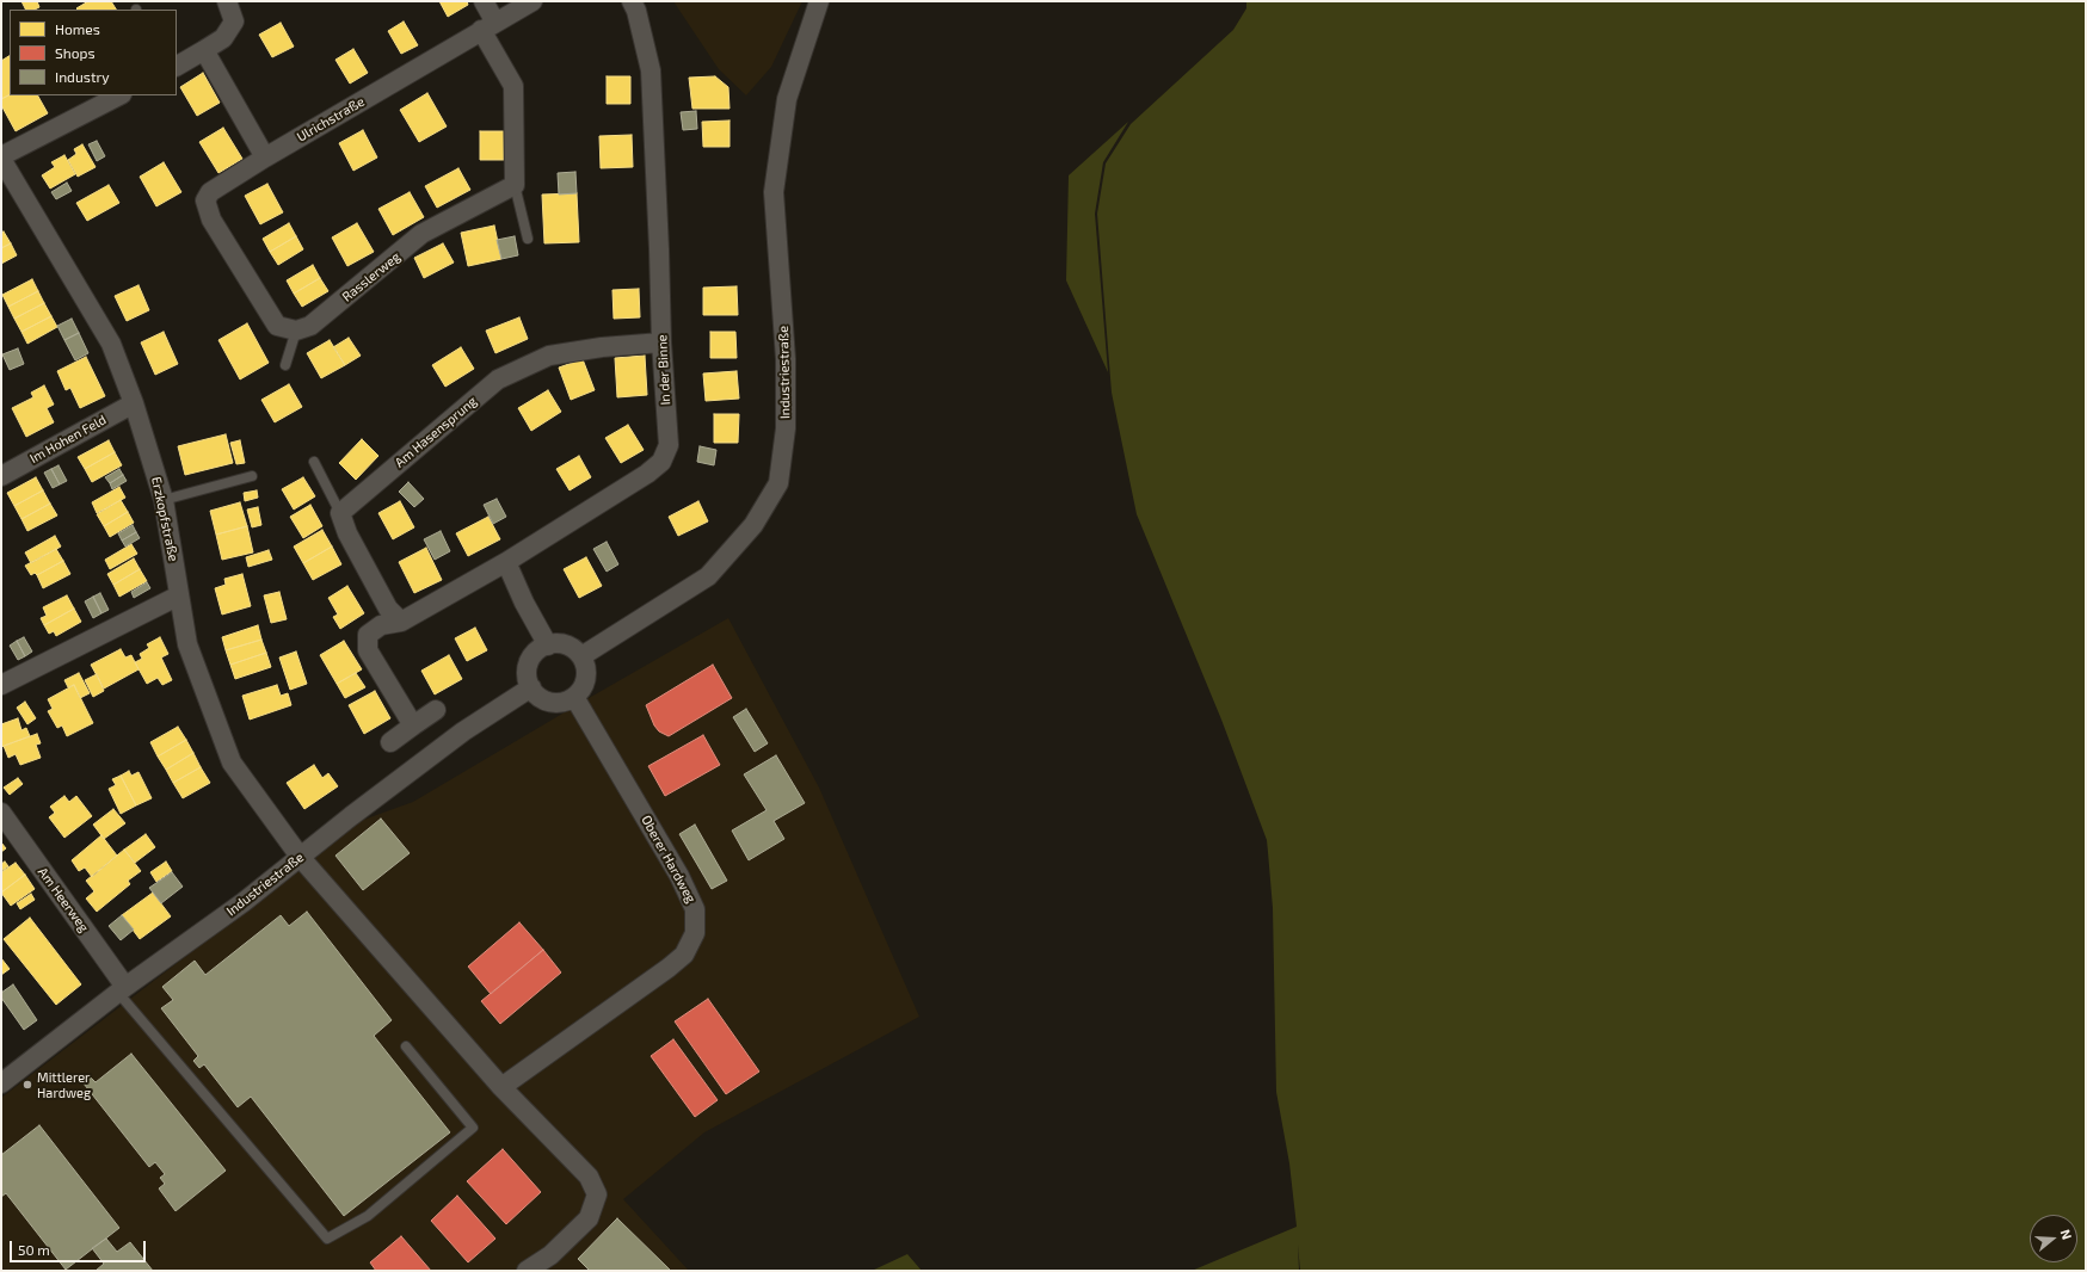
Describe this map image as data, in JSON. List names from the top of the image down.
{
  "streets": {
    "street": [
      "Ulrichstraße",
      "Rasslerweg",
      "In der Binne",
      "Industriestraße",
      "Am Hasensprung",
      "Im Hohen Feld",
      "Erzkopfstraße",
      "Oberer Hardweg",
      "Am Heerweg"
    ]
  },
  "crossings": [
    ["In der Binne", "Am Hasensprung"],
    ["Industriestraße", "Erzkopfstraße"],
    ["Industriestraße", "Oberer Hardweg"],
    ["Industriestraße", "Am Heerweg"],
    ["Im Hohen Feld", "Erzkopfstraße"]
  ],
  "places": ["Mittlerer Hardweg"],
  "legend": ["Homes", "Shops", "Industry"],
  "scale_bar": "50 m",
  "north": "right"
}
